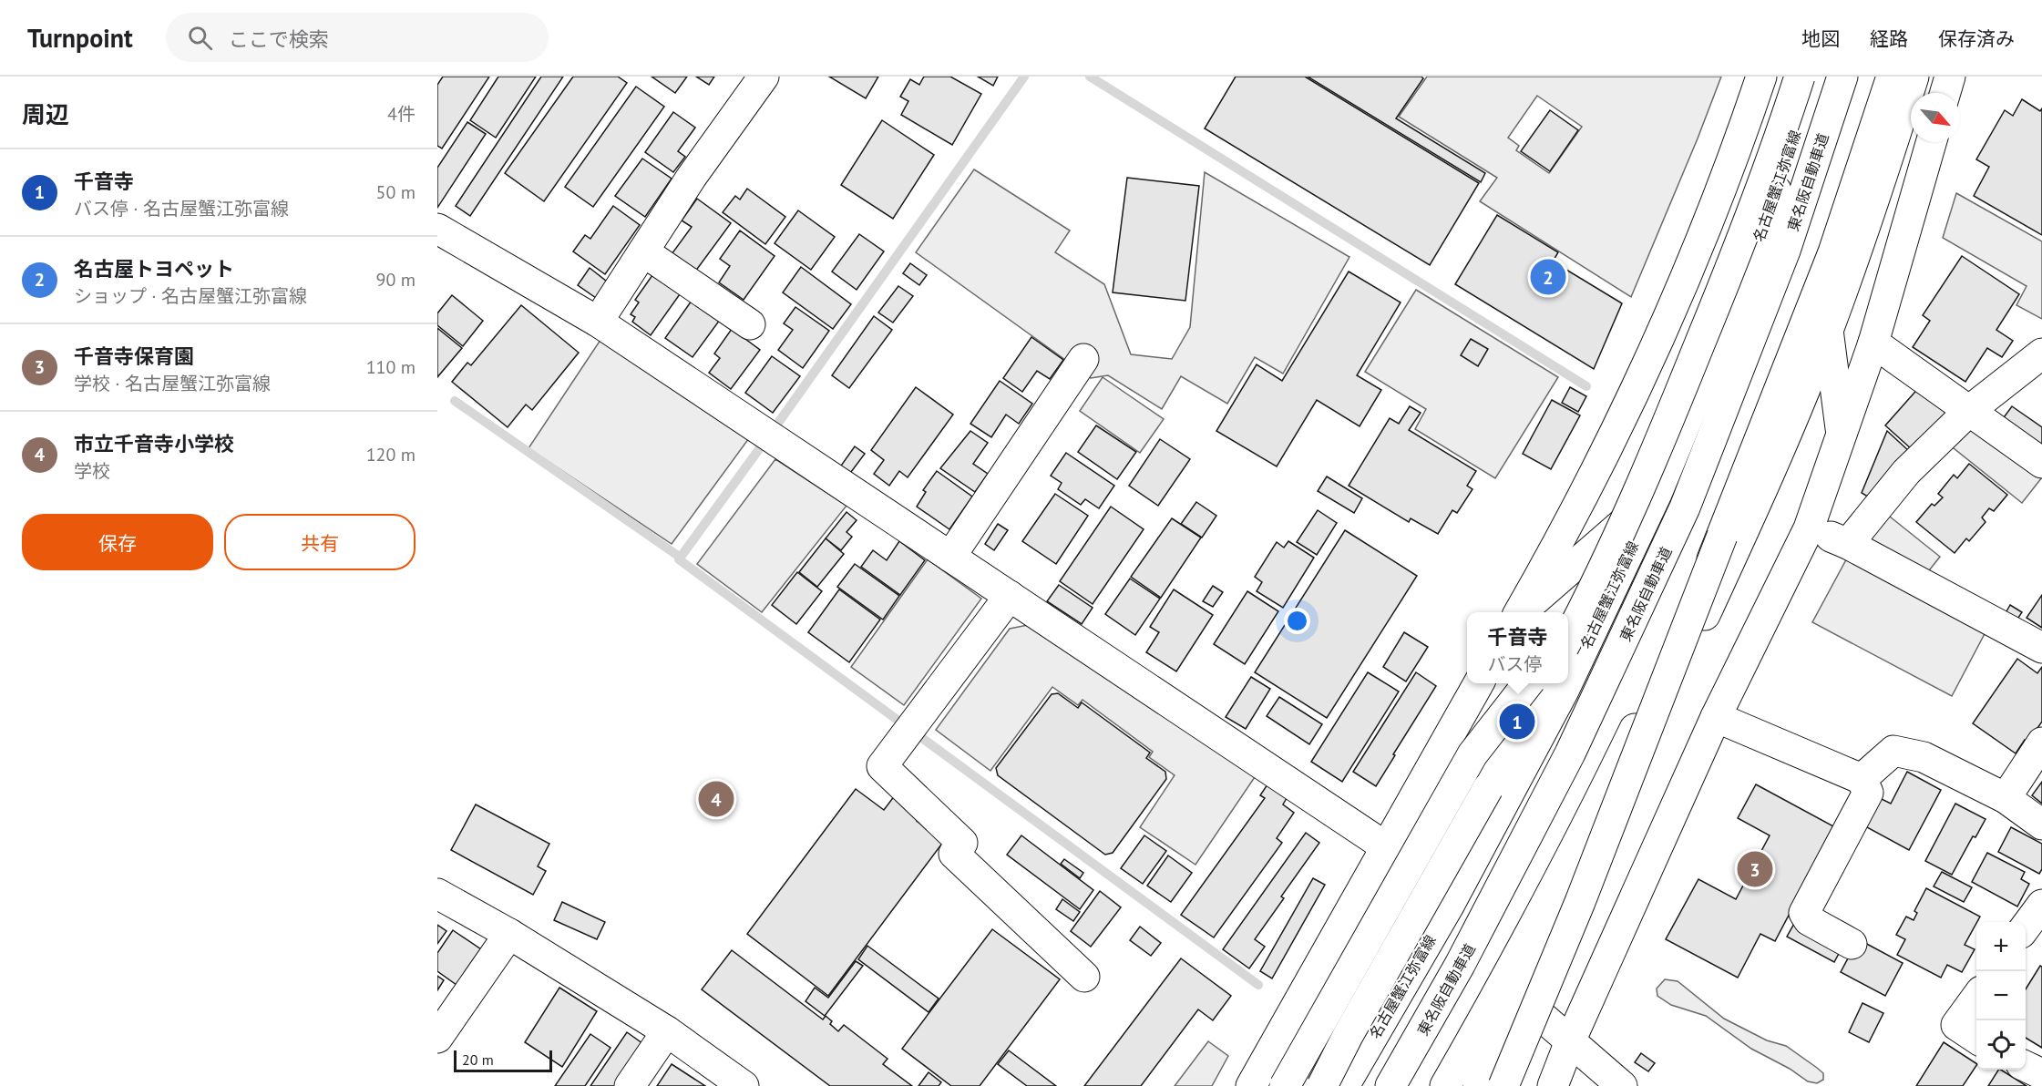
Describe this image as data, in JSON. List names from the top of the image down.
{
  "streets": {
    "main road": ["東名阪自動車道", "名古屋蟹江弥富線"]
  },
  "scale_bar": "20 m",
  "north": "bottom right",
  "page": {
    "header": "Turnpoint",
    "search": "ここで検索",
    "nav": ["地図", "経路", "保存済み"],
    "heading": ["周辺", "4件"],
    "list": [
      {
        "mark": "1",
        "name": "千音寺",
        "note": "バス停 · 名古屋蟹江弥富線",
        "value": "50 m"
      },
      {
        "mark": "2",
        "name": "名古屋トヨペット",
        "note": "ショップ · 名古屋蟹江弥富線",
        "value": "90 m"
      },
      {
        "mark": "3",
        "name": "千音寺保育園",
        "note": "学校 · 名古屋蟹江弥富線",
        "value": "110 m"
      },
      {
        "mark": "4",
        "name": "市立千音寺小学校",
        "note": "学校",
        "value": "120 m"
      }
    ],
    "pins": [
      "2",
      "1",
      "4",
      "3"
    ],
    "buttons": ["保存", "共有"],
    "popup": ["千音寺", "バス停"],
    "map_buttons": ["+", "−"],
    "scale": "20 m"
  }
}
